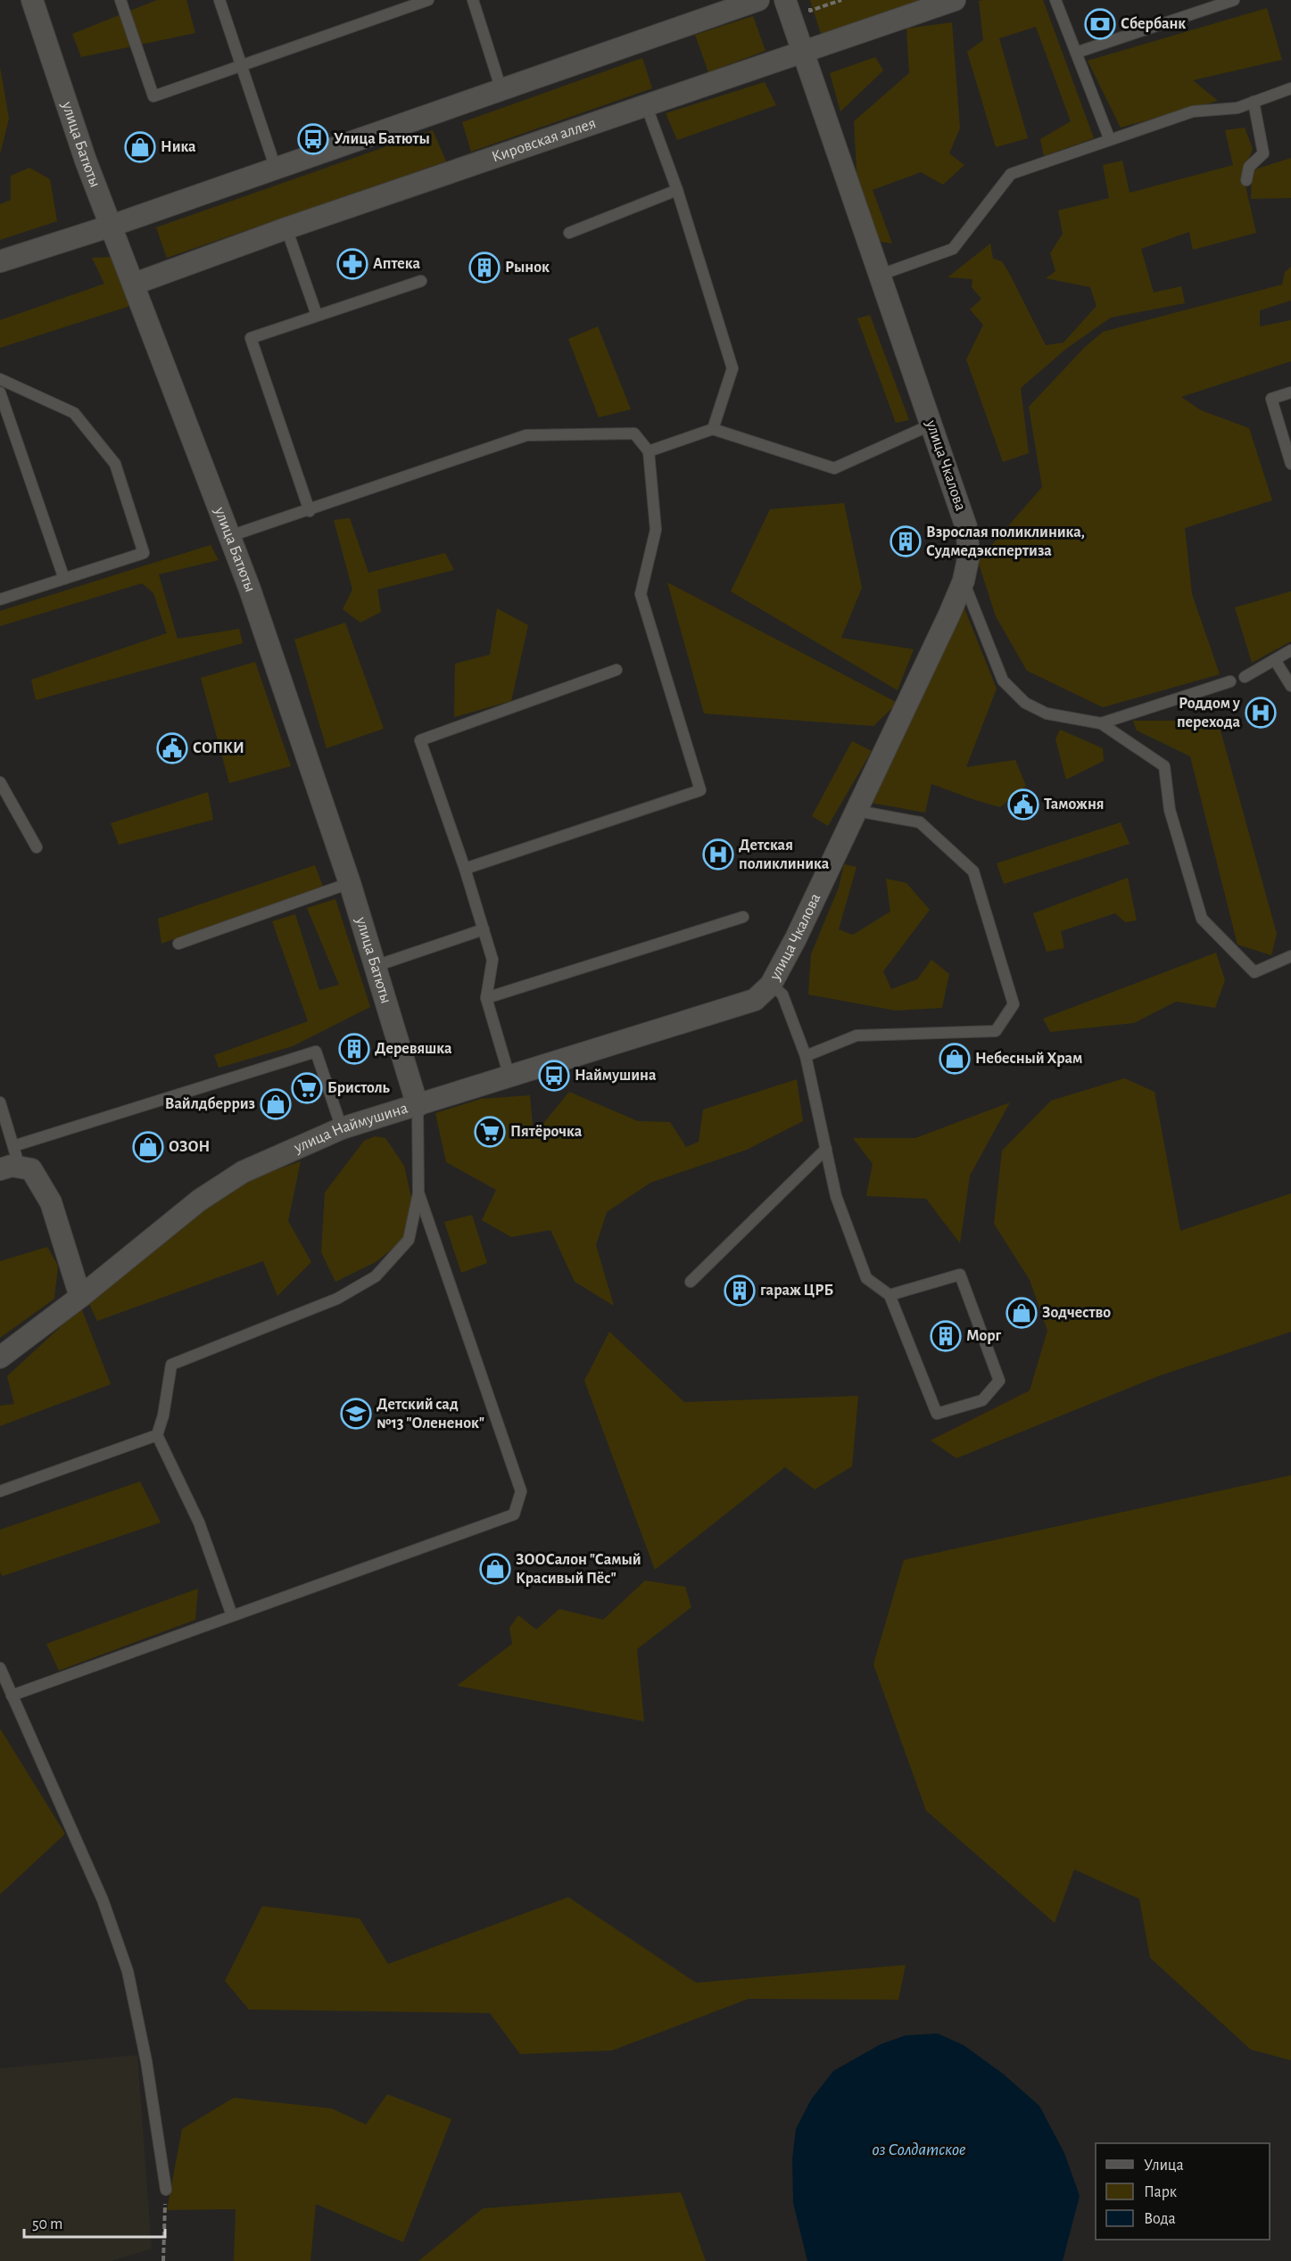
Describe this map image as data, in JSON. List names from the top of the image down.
{
  "streets": {
    "street": [
      "Кировская аллея",
      "улица Батюты",
      "улица Чкалова",
      "улица Наймушина"
    ]
  },
  "crossings": [
    ["Кировская аллея", "улица Батюты"],
    ["Кировская аллея", "улица Чкалова"],
    ["улица Батюты", "улица Наймушина"],
    ["улица Чкалова", "улица Наймушина"]
  ],
  "water": ["оз Солдатское"],
  "places": {
    "bank": ["Сбербанк"],
    "bus stop": ["Улица Батюты", "Наймушина"],
    "shop": [
      "Ника",
      "Небесный Храм",
      "Вайлдберриз",
      "ОЗОН",
      "Зодчество",
      "ЗООСалон \"Самый Красивый Пёс\""
    ],
    "pharmacy": ["Аптека"],
    "building": [
      "Рынок",
      "Взрослая поликлиника, Судмедэкспертиза",
      "Деревяшка",
      "гараж ЦРБ",
      "Морг"
    ],
    "hospital": ["Роддом у перехода", "Детская поликлиника"],
    "public building": ["СОПКИ", "Таможня"],
    "supermarket": ["Бристоль", "Пятёрочка"],
    "school or university": ["Детский сад №13 \"Олененок\""]
  },
  "legend": ["Улица", "Парк", "Вода"],
  "scale_bar": "50 m"
}
